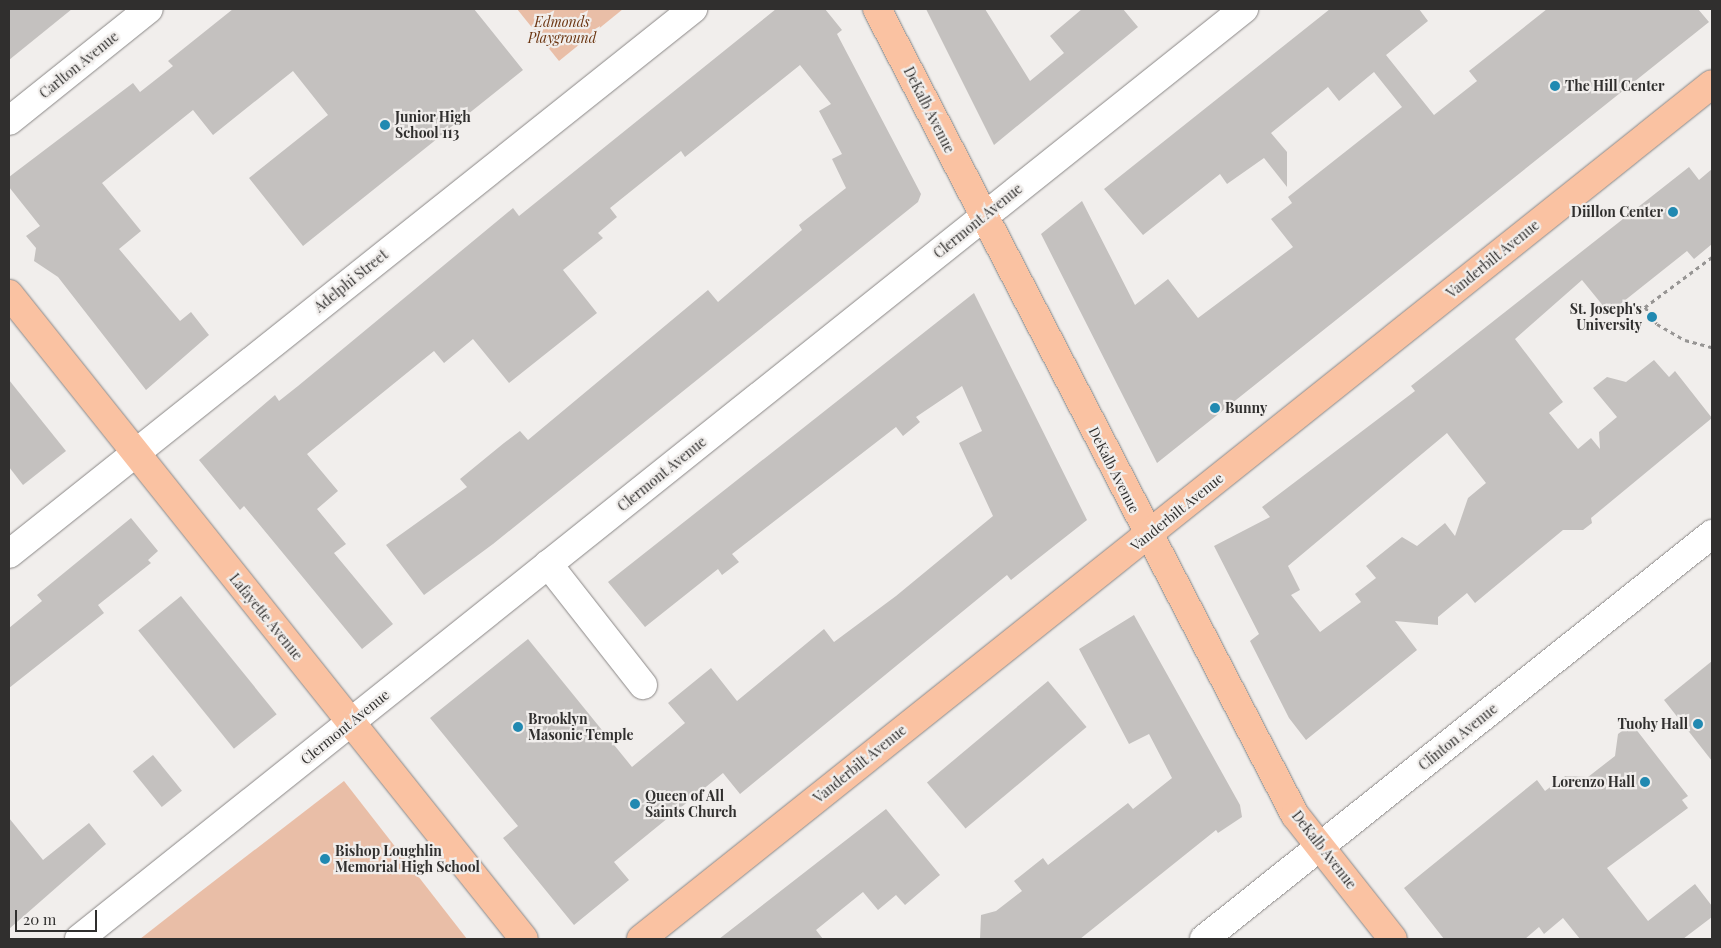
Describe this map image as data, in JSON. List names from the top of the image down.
{
  "streets": {
    "main road": ["DeKalb Avenue", "Vanderbilt Avenue", "Lafayette Avenue"],
    "street": [
      "Carlton Avenue",
      "Clermont Avenue",
      "Adelphi Street",
      "Clinton Avenue"
    ]
  },
  "crossings": [
    ["DeKalb Avenue", "Clermont Avenue"],
    ["DeKalb Avenue", "Vanderbilt Avenue"],
    ["DeKalb Avenue", "Clinton Avenue"],
    ["Clermont Avenue", "Lafayette Avenue"],
    ["Adelphi Street", "Lafayette Avenue"]
  ],
  "parks": ["Edmonds Playground"],
  "places": [
    "The Hill Center",
    "Junior High School 113",
    "Diillon Center",
    "St. Joseph's University",
    "Bunny",
    "Tuohy Hall",
    "Brooklyn Masonic Temple",
    "Lorenzo Hall",
    "Queen of All Saints Church",
    "Bishop Loughlin Memorial High School"
  ],
  "scale_bar": "20 m"
}
